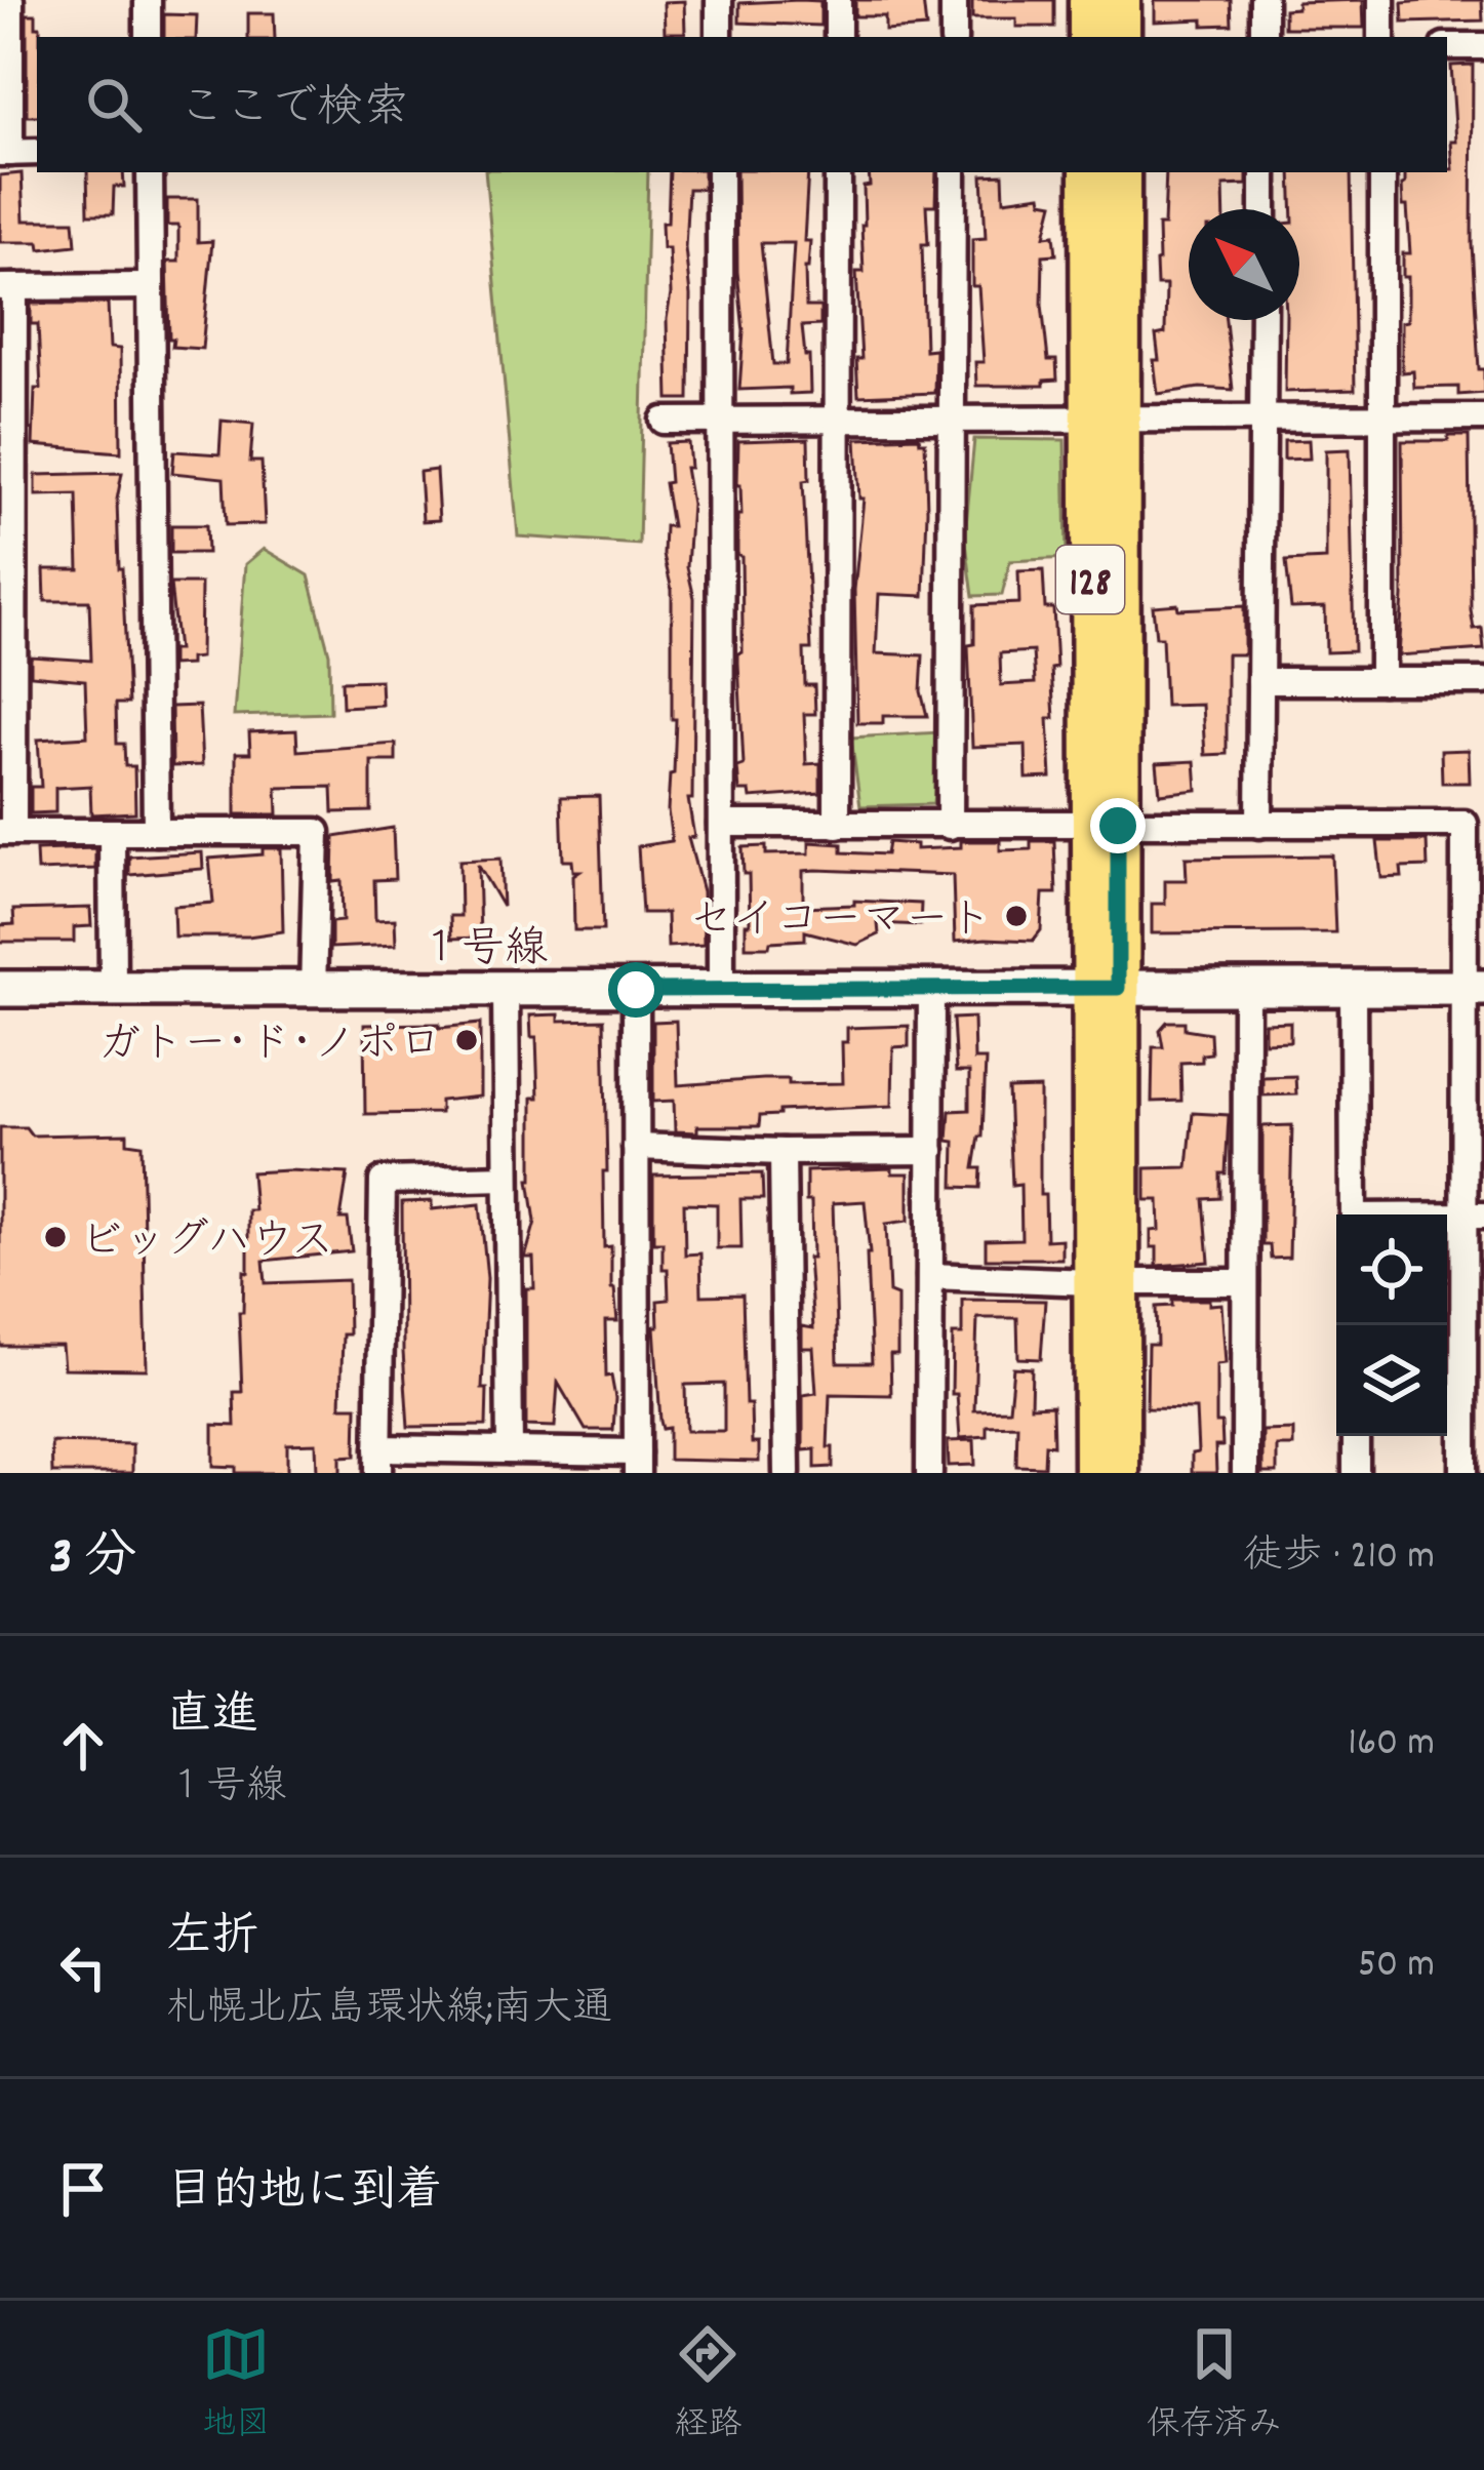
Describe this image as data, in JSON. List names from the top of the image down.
{
  "streets": {
    "main road": ["128"],
    "street": ["１号線"]
  },
  "crossings": [
    ["128", "１号線"]
  ],
  "places": ["セイコーマート", "ガトー･ド･ノポロ", "ビッグハウス"],
  "north": "top left",
  "page": {
    "search": "ここで検索",
    "heading": ["3 分", "徒歩 · 210 m"],
    "list": [
      ["直進", "１号線", "160 m"],
      ["左折", "札幌北広島環状線;南大通", "50 m"],
      "目的地に到着"
    ],
    "nav": ["地図", "経路", "保存済み"]
  }
}
